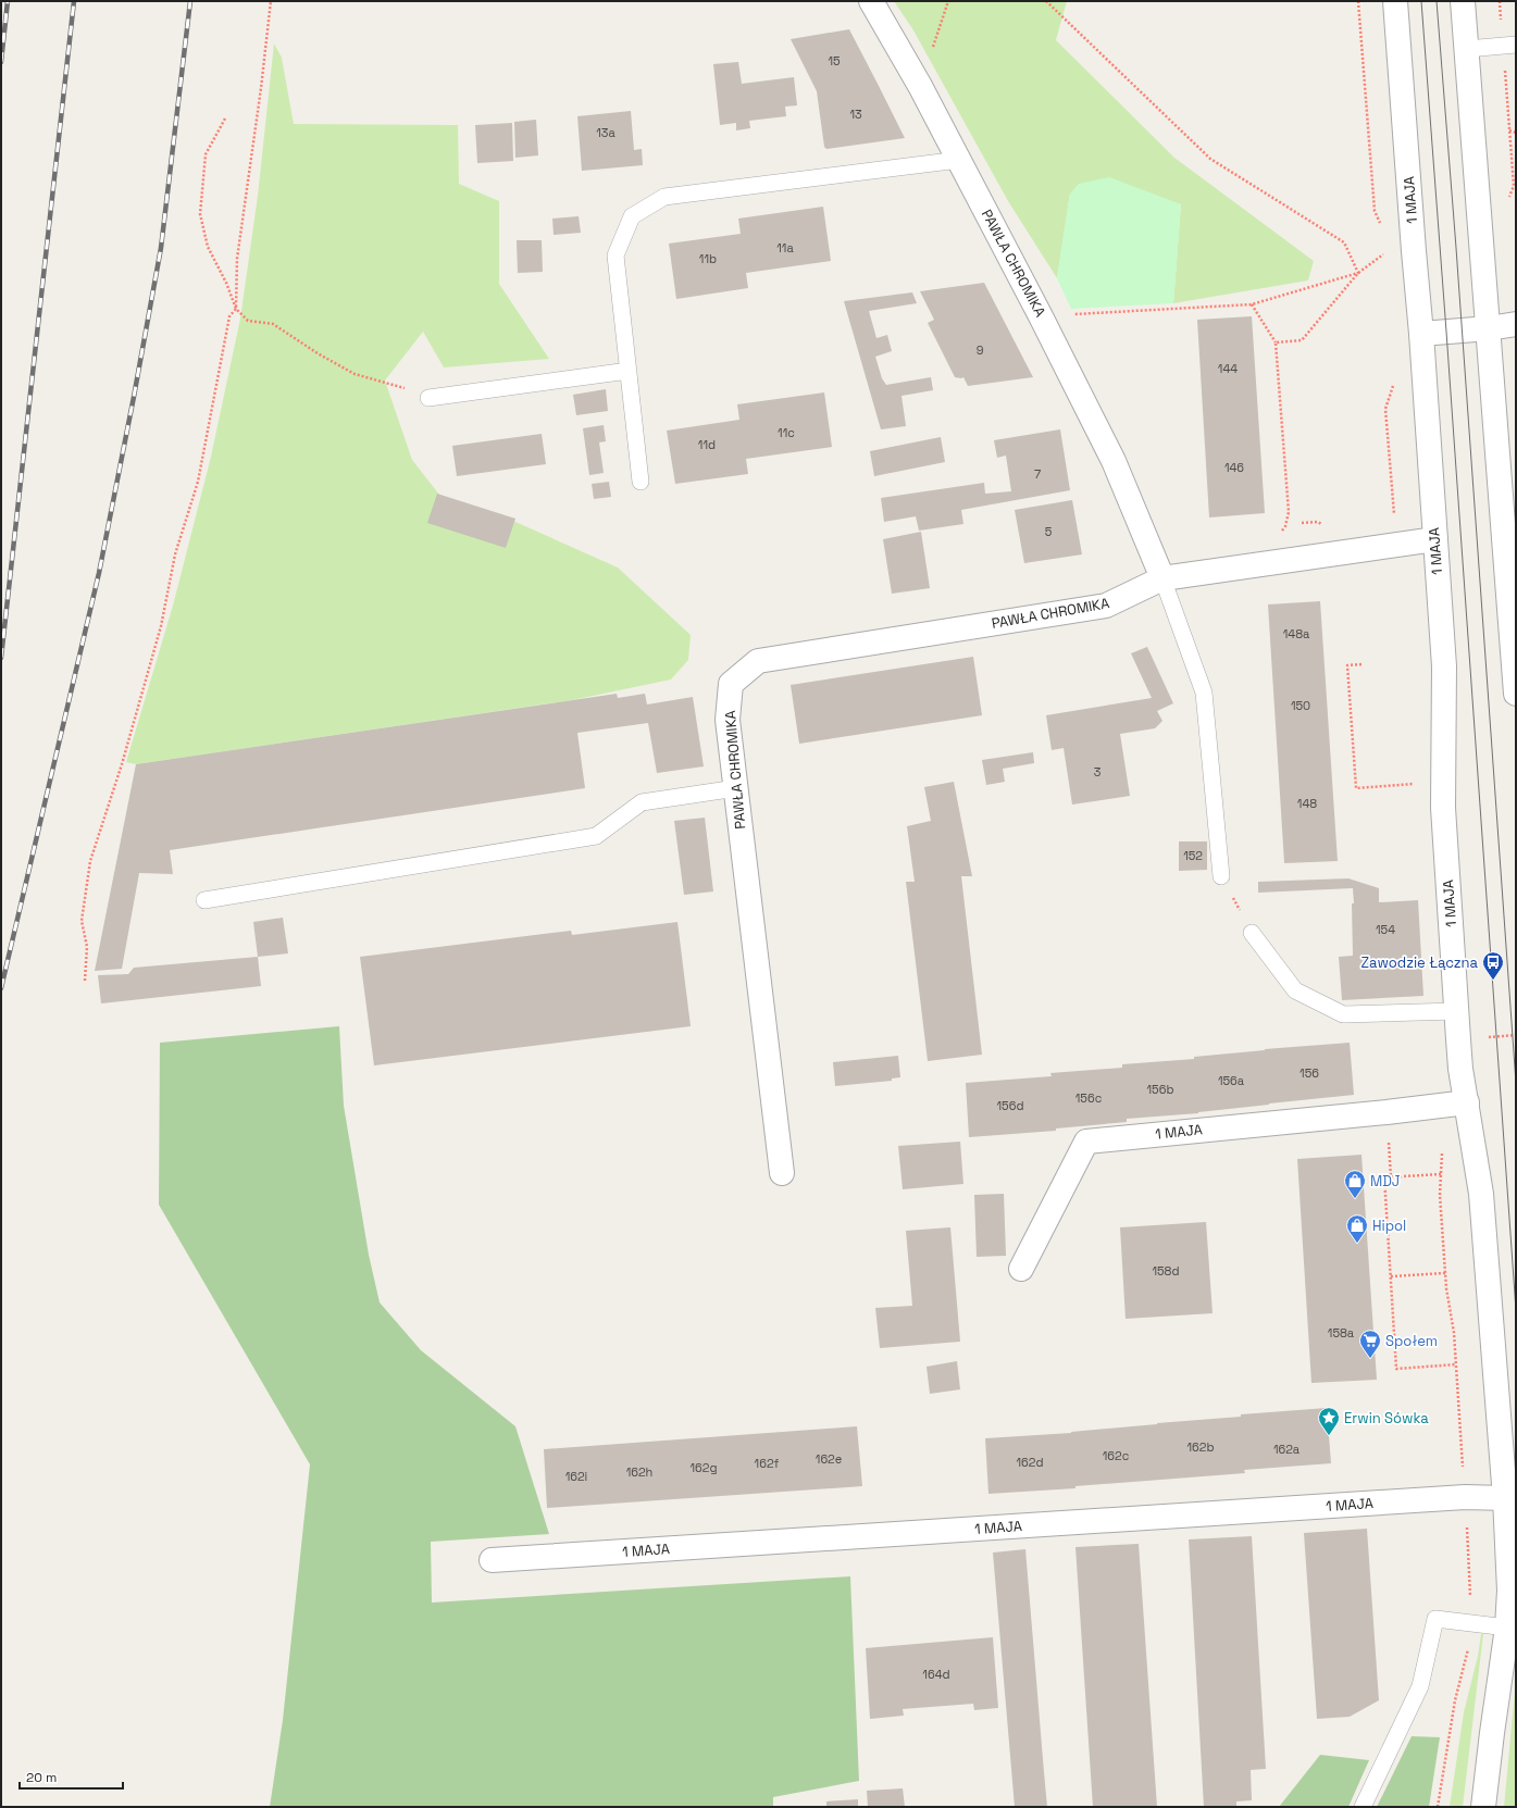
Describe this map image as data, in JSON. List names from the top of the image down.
{
  "streets": {
    "street": ["1 MAJA", "PAWŁA CHROMIKA"]
  },
  "crossings": [
    ["1 MAJA", "PAWŁA CHROMIKA"]
  ],
  "places": {
    "bus stop": ["Zawodzie Łączna"],
    "shop": ["MDJ", "Hipol"],
    "supermarket": ["Społem"],
    "place": ["Erwin Sówka"]
  },
  "house_numbers": [
    "15",
    "13",
    "13a",
    "11a",
    "11b",
    "9",
    "144",
    "11c",
    "11d",
    "146",
    "7",
    "5",
    "148a",
    "150",
    "3",
    "148",
    "152",
    "154",
    "156",
    "156a",
    "156b",
    "156c",
    "156d",
    "158d",
    "158a",
    "162b",
    "162a",
    "162c",
    "162e",
    "162d",
    "162f",
    "162g",
    "162h",
    "162i",
    "164d"
  ],
  "scale_bar": "20 m"
}
